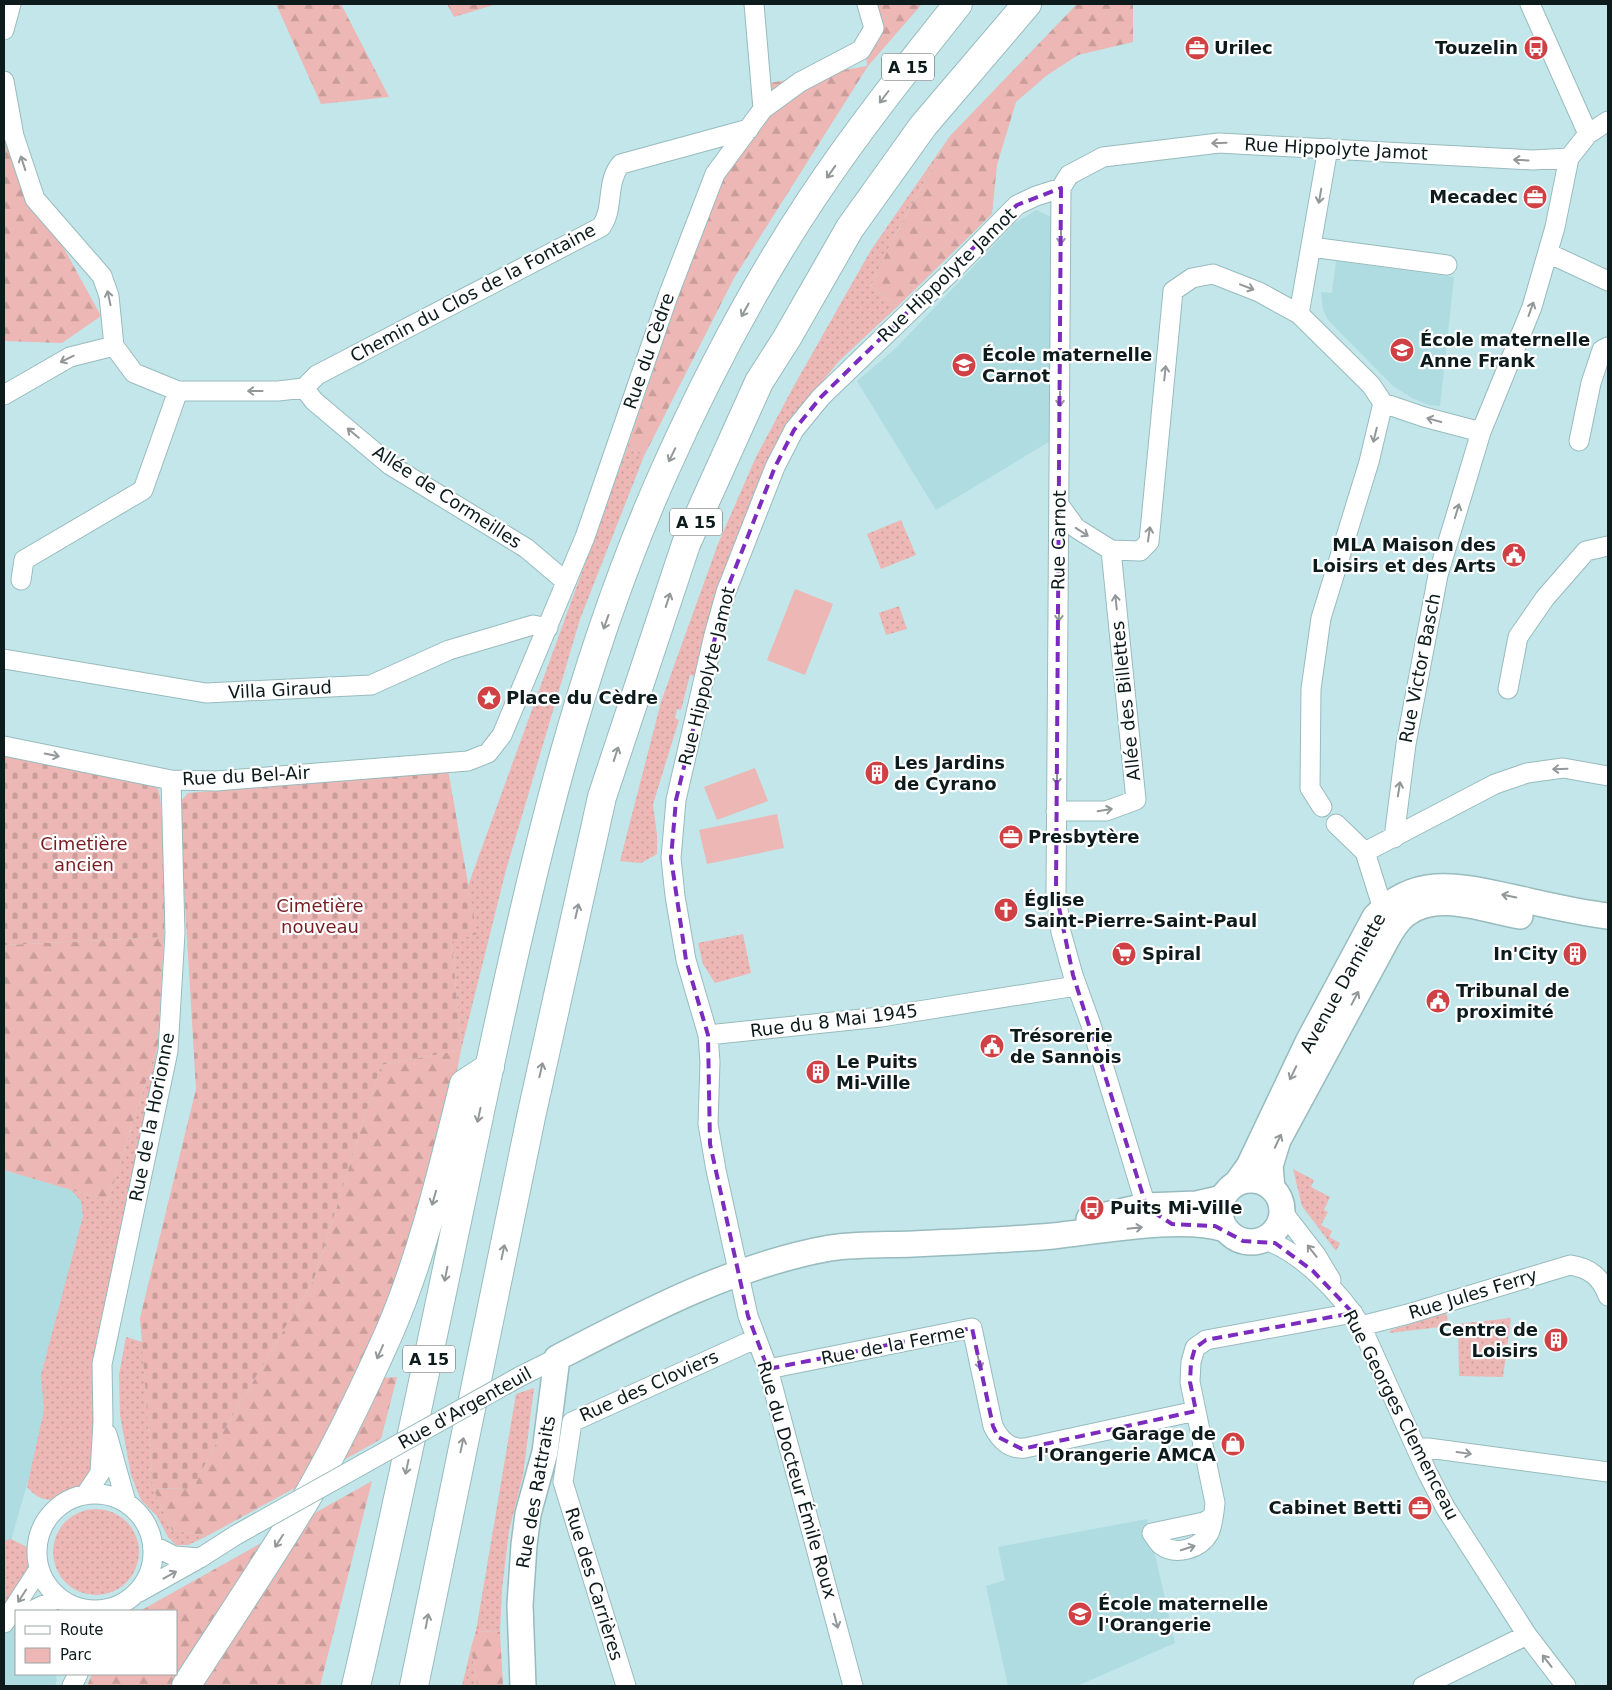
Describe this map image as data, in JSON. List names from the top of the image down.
{
  "streets": {
    "highway": ["A 15"],
    "main road": ["Avenue Damiette", "Rue d'Argenteuil", "Rue des Rattraits"],
    "street": [
      "Rue Hippolyte Jamot",
      "Chemin du Clos de la Fontaine",
      "Rue du Cèdre",
      "Allée de Cormeilles",
      "Rue Carnot",
      "Rue Victor Basch",
      "Villa Giraud",
      "Allée des Billettes",
      "Rue du Bel-Air",
      "Rue du 8 Mai 1945",
      "Rue de la Horionne",
      "Rue Jules Ferry",
      "Rue de la Ferme",
      "Rue des Cloviers",
      "Rue Georges Clemenceau",
      "Rue du Docteur Émile Roux",
      "Rue des Carrières"
    ]
  },
  "crossings": [
    ["Rue Hippolyte Jamot", "Rue Carnot"],
    ["Rue Hippolyte Jamot", "Rue Victor Basch"],
    ["Rue Hippolyte Jamot", "Rue du 8 Mai 1945"],
    ["Rue Hippolyte Jamot", "Rue du Docteur Émile Roux"],
    ["Chemin du Clos de la Fontaine", "Rue du Cèdre"],
    ["Chemin du Clos de la Fontaine", "Allée de Cormeilles"],
    ["Rue du Cèdre", "Allée de Cormeilles"],
    ["Rue Carnot", "Allée des Billettes"],
    ["Rue Carnot", "Rue du 8 Mai 1945"],
    ["Villa Giraud", "Rue du Bel-Air"],
    ["Rue du Bel-Air", "Rue de la Horionne"],
    ["Avenue Damiette", "Rue Georges Clemenceau"],
    ["Rue du 8 Mai 1945", "Rue du Docteur Émile Roux"],
    ["Rue de la Horionne", "Rue d'Argenteuil"],
    ["Rue Jules Ferry", "Rue de la Ferme"],
    ["Rue Jules Ferry", "Rue Georges Clemenceau"],
    ["Rue de la Ferme", "Rue du Docteur Émile Roux"],
    ["Rue des Cloviers", "Rue du Docteur Émile Roux"],
    ["Rue des Cloviers", "Rue des Carrières"],
    ["Rue d'Argenteuil", "Rue du Docteur Émile Roux"],
    ["Rue d'Argenteuil", "Rue des Rattraits"]
  ],
  "one_way": [
    "Allée de Cormeilles",
    "Rue Carnot",
    "Allée des Billettes",
    "Rue de la Ferme",
    "Rue du Docteur Émile Roux"
  ],
  "parks": ["Cimetière ancien", "Cimetière nouveau"],
  "places": {
    "office": [
      "Urilec",
      "Mecadec",
      "Presbytère",
      "Cabinet Betti"
    ],
    "bus stop": ["Touzelin", "Puits Mi-Ville"],
    "school or university": ["École maternelle Anne Frank", "École maternelle Carnot", "École maternelle l'Orangerie"],
    "public building": ["MLA Maison des Loisirs et des Arts", "Tribunal de proximité", "Trésorerie de Sannois"],
    "place": ["Place du Cèdre"],
    "building": [
      "Les Jardins de Cyrano",
      "In'City",
      "Le Puits Mi-Ville",
      "Centre de Loisirs"
    ],
    "church": ["Église Saint-Pierre-Saint-Paul"],
    "supermarket": ["Spiral"],
    "shop": ["Garage de l'Orangerie AMCA"]
  },
  "legend": ["Route", "Parc"]
}
